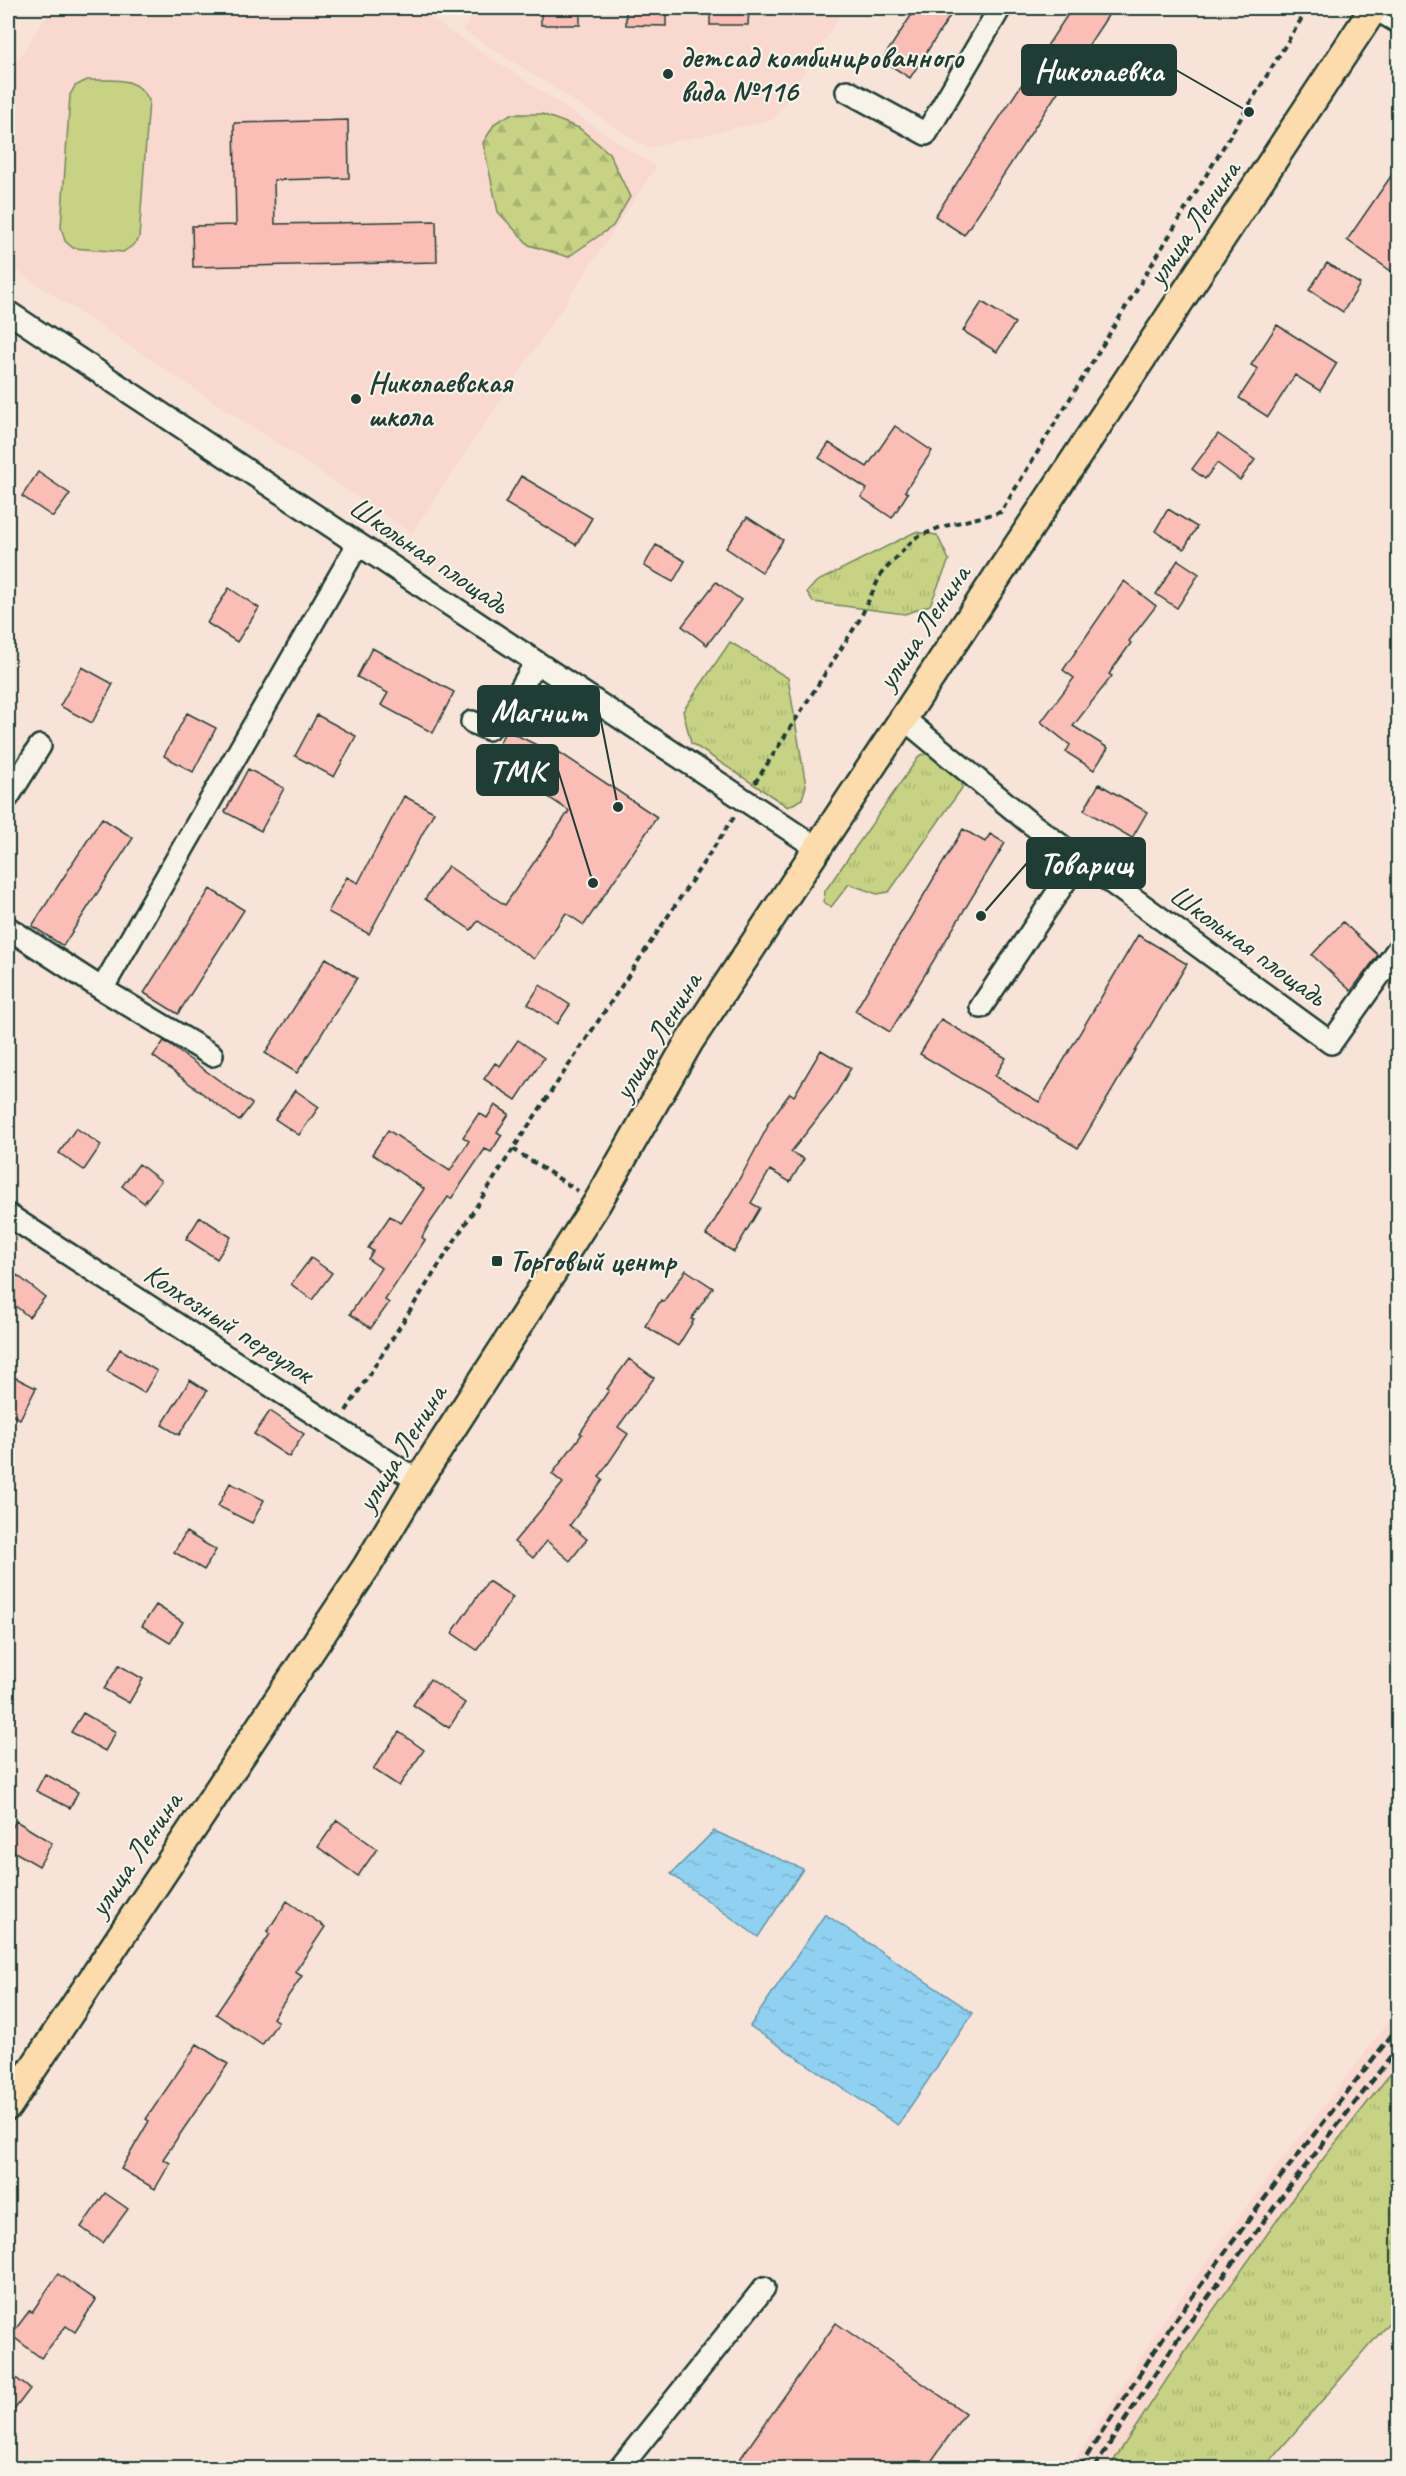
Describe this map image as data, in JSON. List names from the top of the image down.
{
  "streets": {
    "main road": ["улица Ленина"],
    "street": ["Школьная площадь", "Колхозный переулок"]
  },
  "crossings": [
    ["улица Ленина", "Школьная площадь"],
    ["улица Ленина", "Колхозный переулок"]
  ],
  "places": {
    "other": [
      "детсад комбинированного вида №116",
      "Николаевка",
      "Николаевская школа",
      "Магнит",
      "ТМК",
      "Товарищ"
    ],
    "transit": ["Торговый центр"]
  }
}
